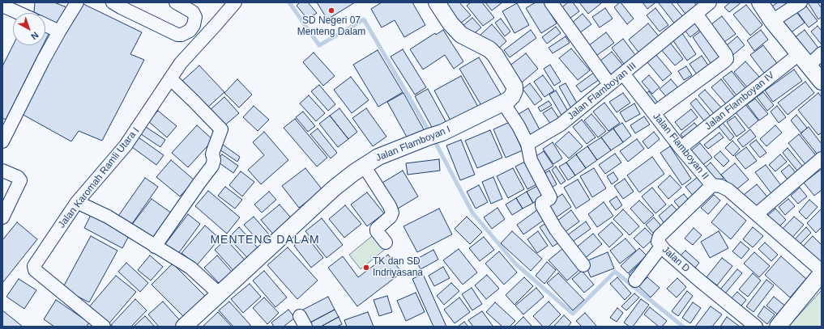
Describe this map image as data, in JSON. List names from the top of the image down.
{
  "streets": {
    "street": [
      "Jalan Flamboyan III",
      "Jalan Flamboyan IV",
      "Jalan Flamboyan I",
      "Jalan Flamboyan II",
      "Jalan Karomah Ramli Utara I",
      "Jalan D"
    ]
  },
  "crossings": [
    ["Jalan Flamboyan III", "Jalan Flamboyan II"],
    ["Jalan Flamboyan IV", "Jalan Flamboyan II"],
    ["Jalan Flamboyan II", "Jalan D"]
  ],
  "districts": ["MENTENG DALAM"],
  "places": ["SD Negeri 07 Menteng Dalam", "TK dan SD Indriyasana"],
  "north": "bottom right"
}
